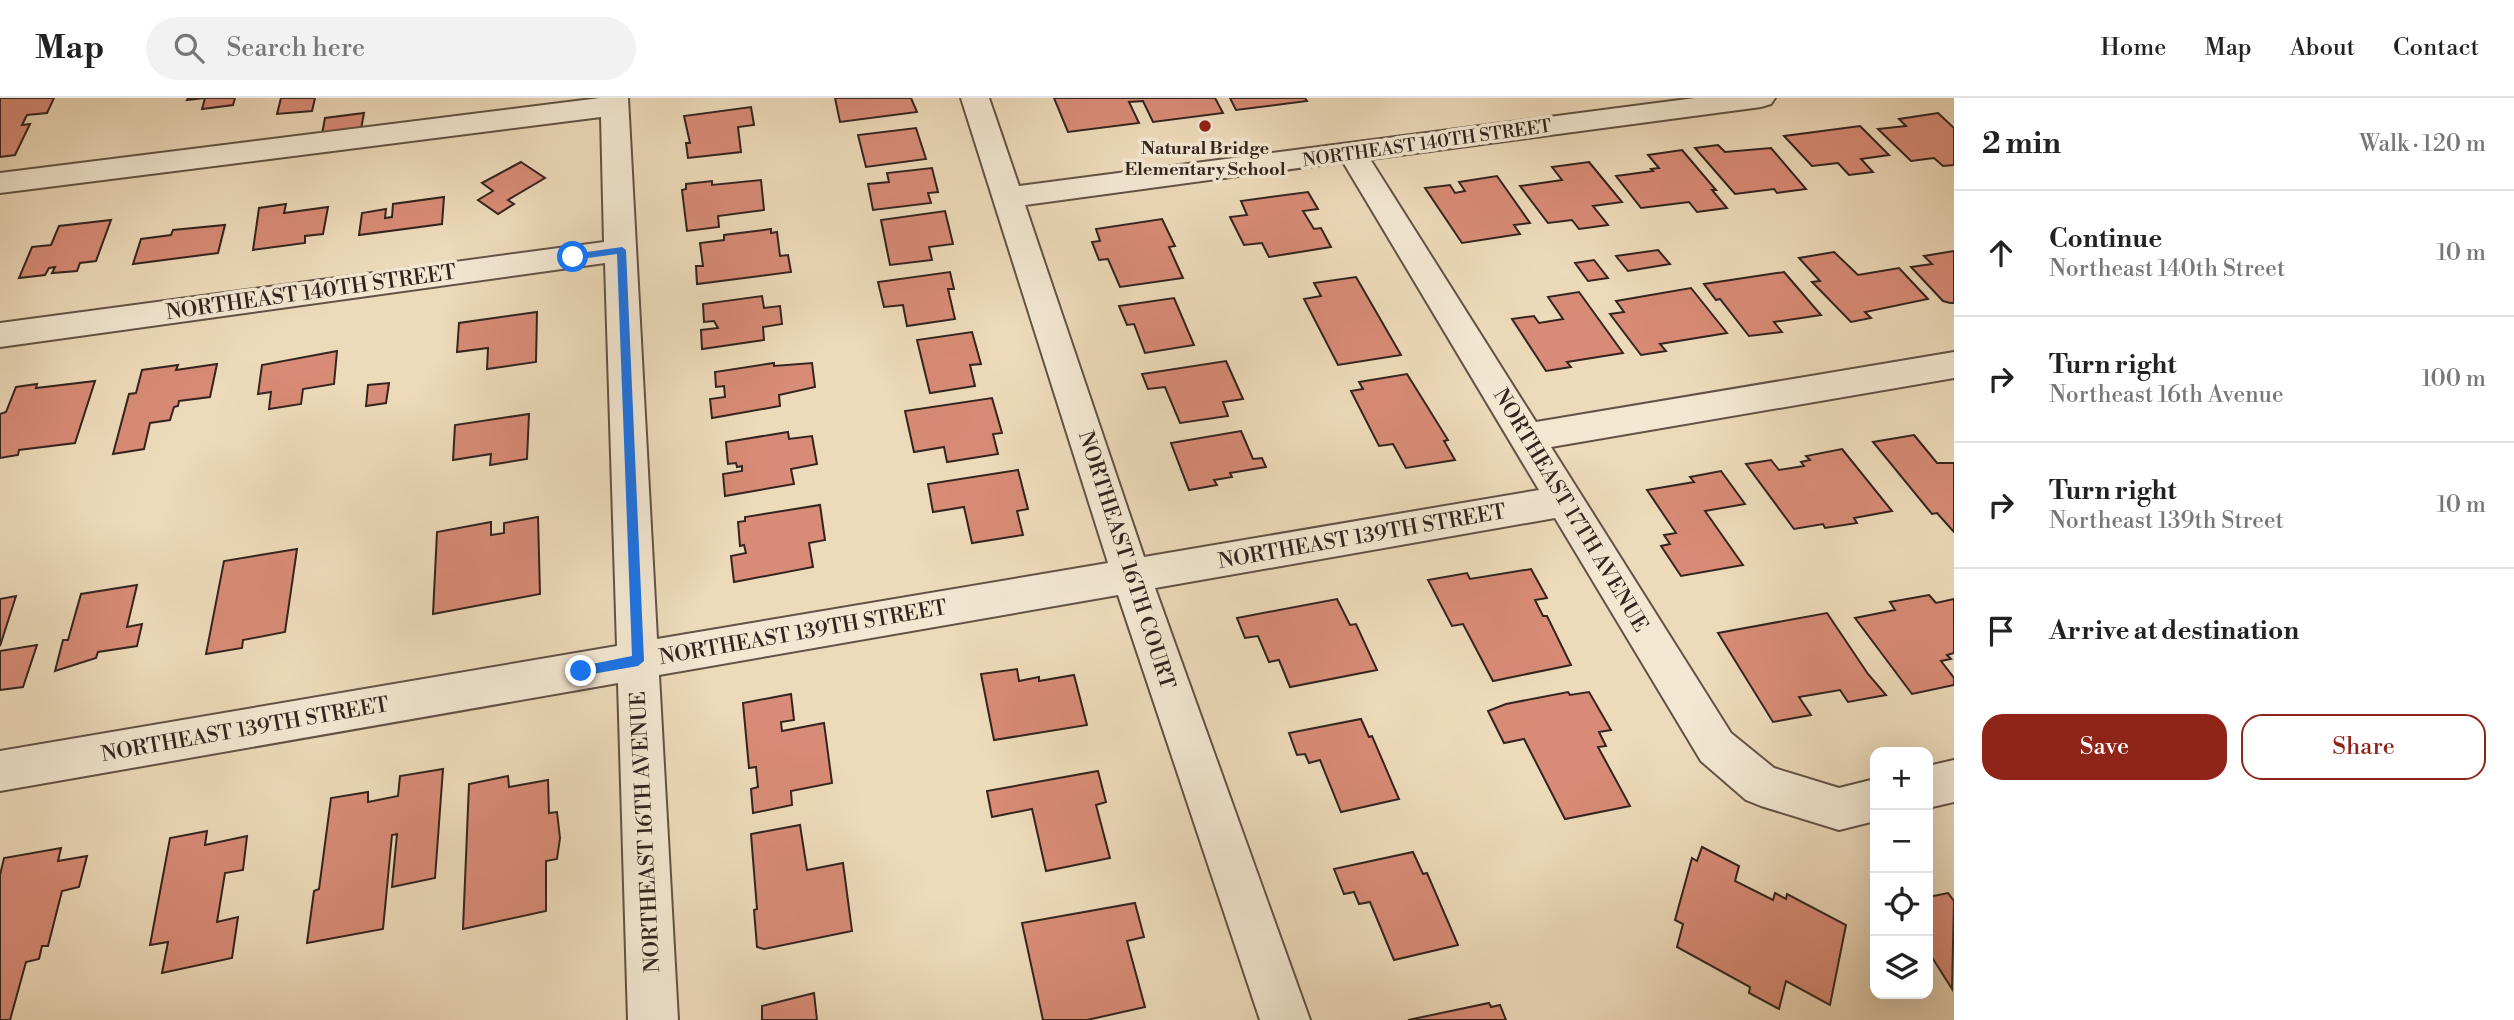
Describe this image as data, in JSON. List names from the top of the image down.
{
  "streets": {
    "street": [
      "NORTHEAST 140TH STREET",
      "NORTHEAST 17TH AVENUE",
      "NORTHEAST 139TH STREET",
      "NORTHEAST 16TH COURT",
      "NORTHEAST 16TH AVENUE"
    ]
  },
  "crossings": [
    ["NORTHEAST 140TH STREET", "NORTHEAST 17TH AVENUE"],
    ["NORTHEAST 140TH STREET", "NORTHEAST 16TH COURT"],
    ["NORTHEAST 140TH STREET", "NORTHEAST 16TH AVENUE"],
    ["NORTHEAST 17TH AVENUE", "NORTHEAST 139TH STREET"],
    ["NORTHEAST 139TH STREET", "NORTHEAST 16TH COURT"],
    ["NORTHEAST 139TH STREET", "NORTHEAST 16TH AVENUE"]
  ],
  "places": ["Natural Bridge Elementary School"],
  "page": {
    "header": "Map",
    "search": "Search here",
    "nav": [
      "Home",
      "Map",
      "About",
      "Contact"
    ],
    "heading": ["2 min", "Walk · 120 m"],
    "list": [
      ["Continue", "Northeast 140th Street", "10 m"],
      ["Turn right", "Northeast 16th Avenue", "100 m"],
      ["Turn right", "Northeast 139th Street", "10 m"],
      "Arrive at destination"
    ],
    "buttons": ["Save", "Share"],
    "map_buttons": ["+", "−"]
  }
}
